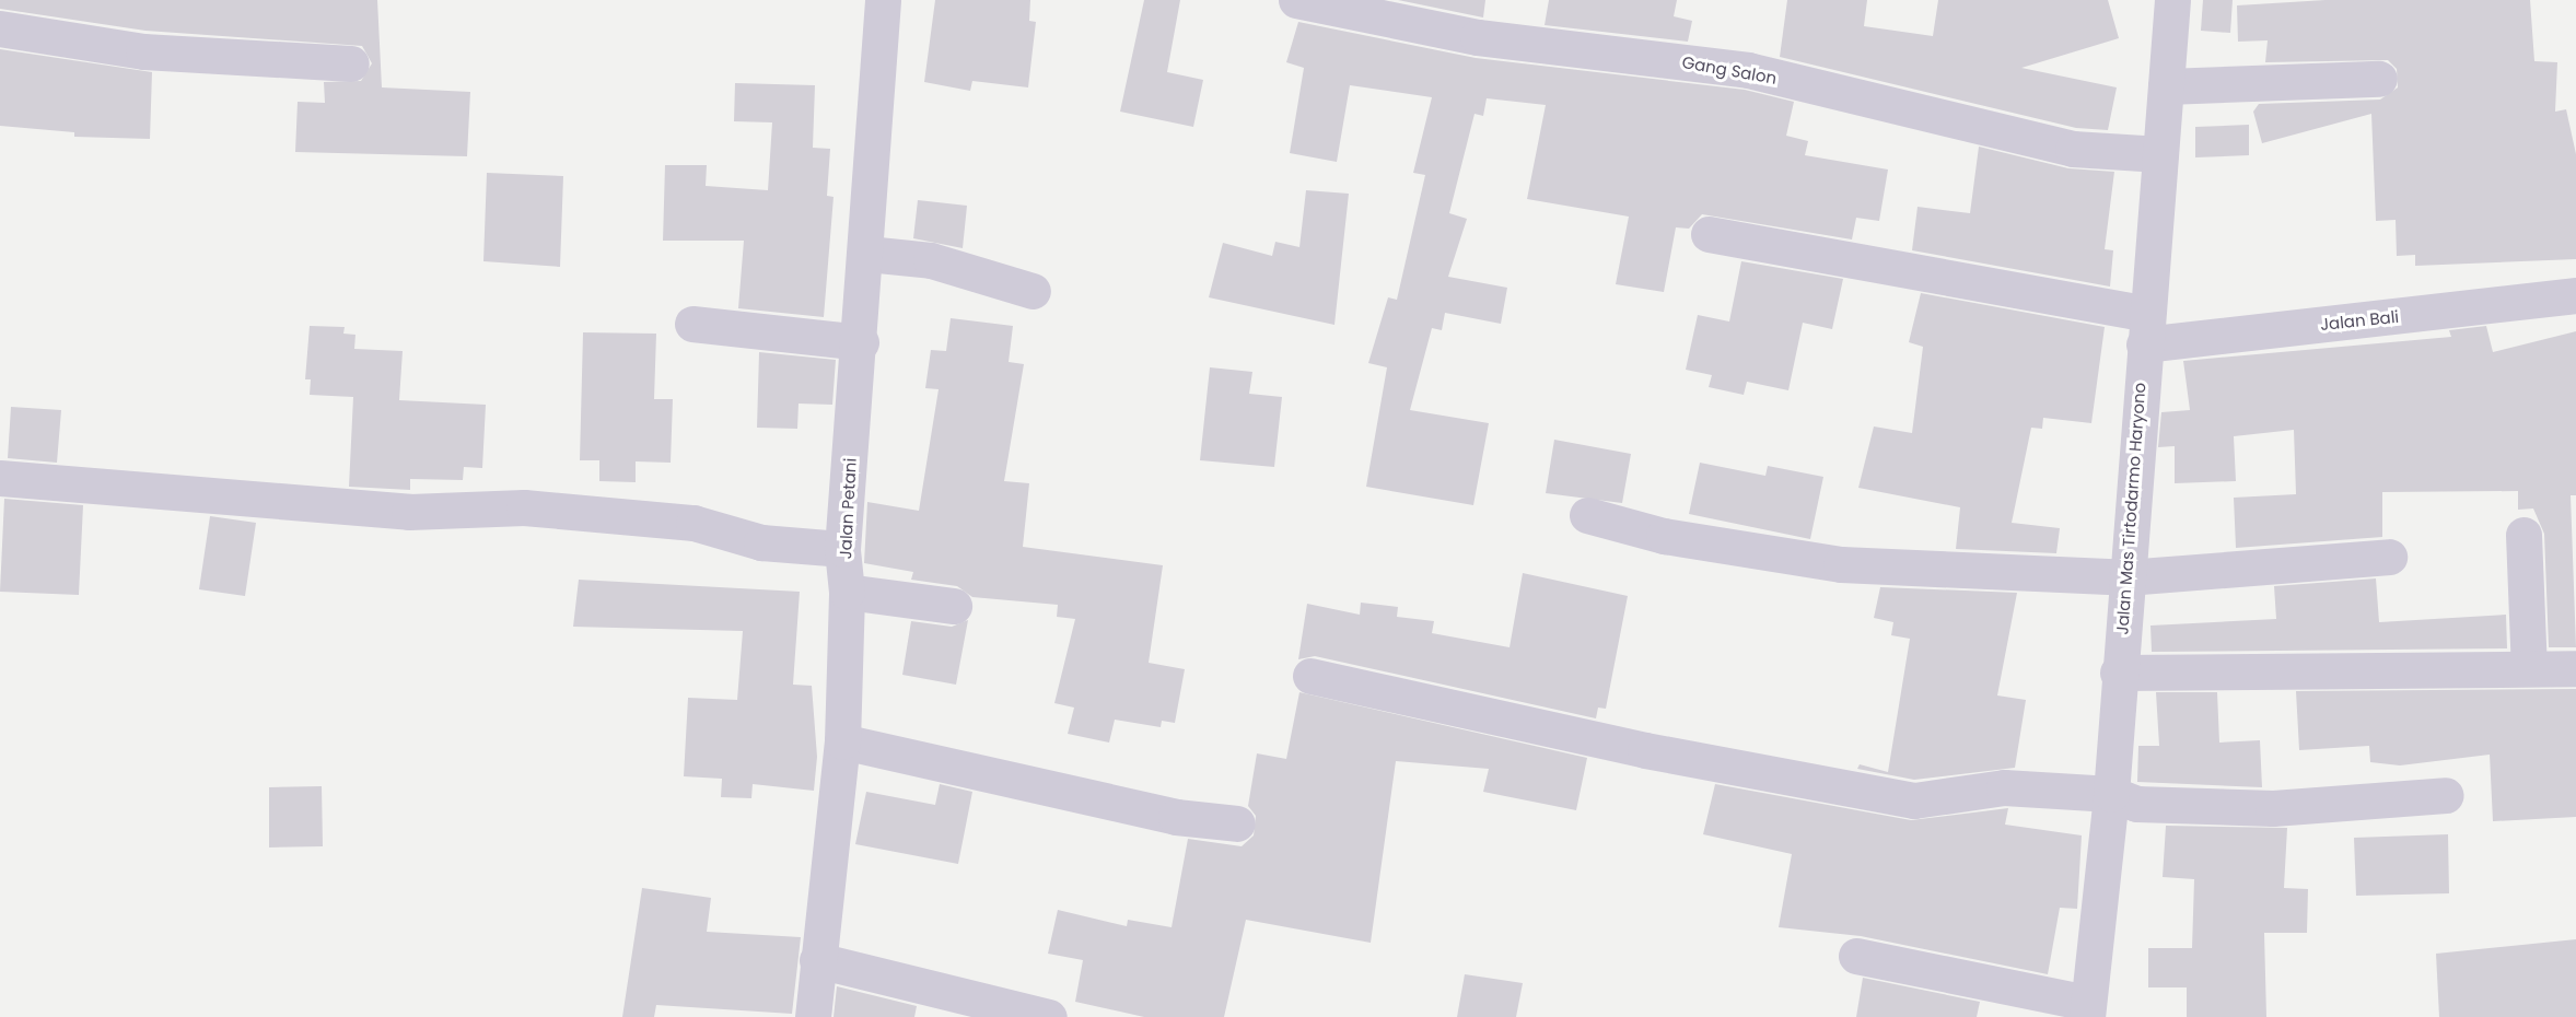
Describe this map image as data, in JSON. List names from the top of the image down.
{
  "streets": {
    "street": [
      "Gang Salon",
      "Jalan Bali",
      "Jalan Petani",
      "Jalan Mas Tirtodarmo Haryono"
    ]
  },
  "crossings": [
    ["Gang Salon", "Jalan Mas Tirtodarmo Haryono"],
    ["Jalan Bali", "Jalan Mas Tirtodarmo Haryono"]
  ]
}
